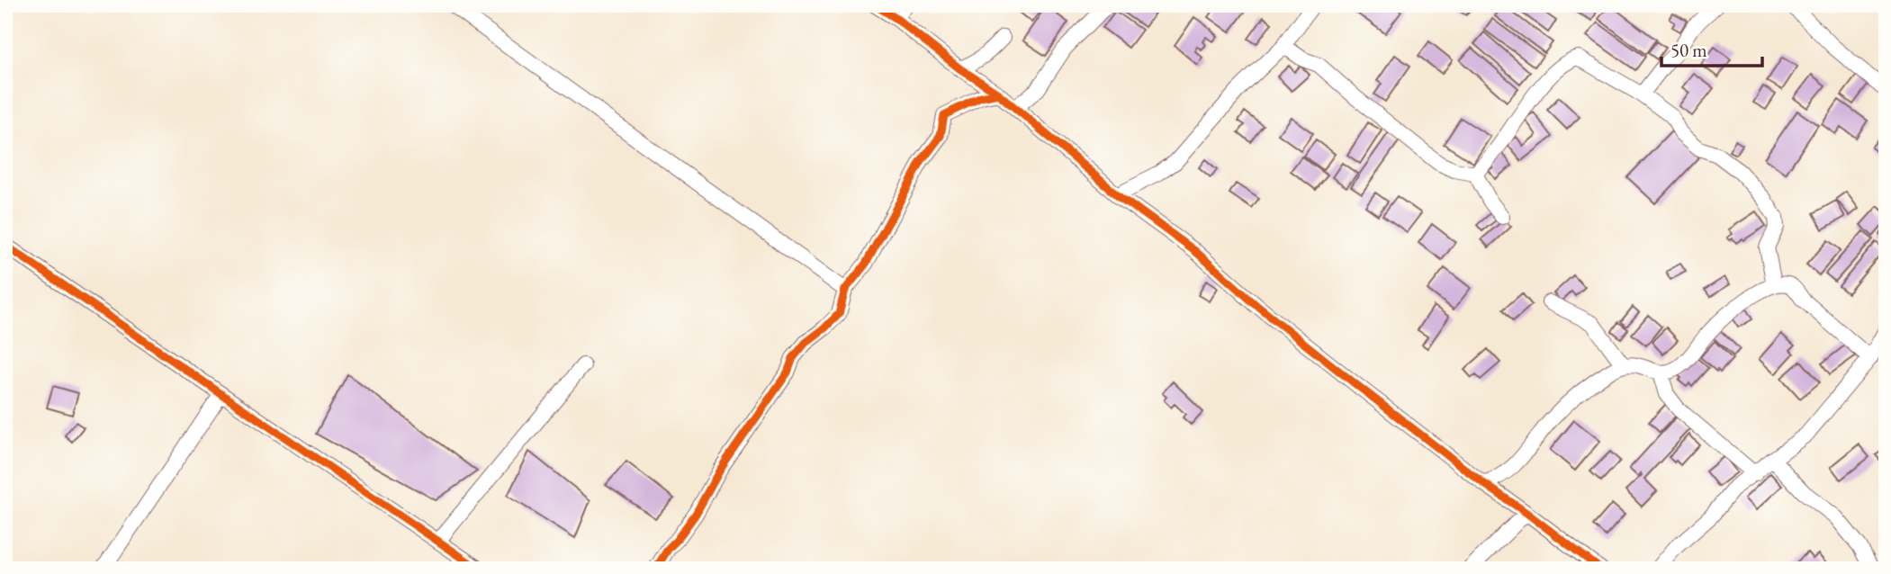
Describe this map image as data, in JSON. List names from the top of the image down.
{
  "scale_bar": "50 m"
}
